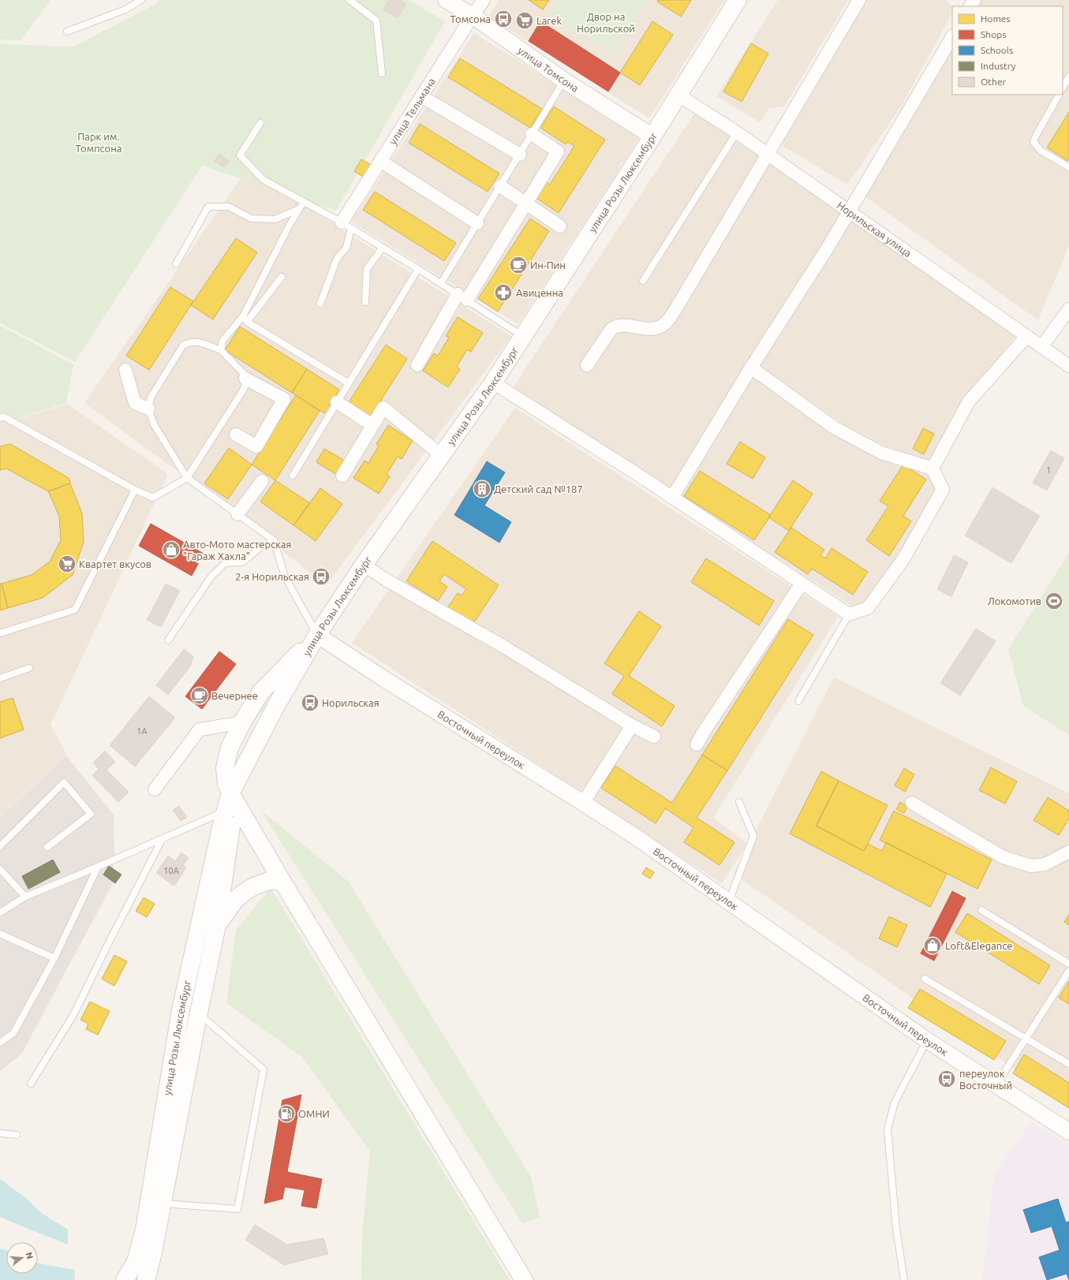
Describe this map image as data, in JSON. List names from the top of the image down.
{
  "streets": {
    "main road": ["улица Розы Люксембург"],
    "street": [
      "улица Томсона",
      "улица Тельмана",
      "Норильская улица",
      "Восточный переулок"
    ]
  },
  "crossings": [
    ["улица Томсона", "улица Тельмана"],
    ["улица Томсона", "улица Розы Люксембург"],
    ["улица Розы Люксембург", "Норильская улица"],
    ["улица Розы Люксембург", "Восточный переулок"]
  ],
  "parks": ["Двор на Норильской", "Парк им. Томпсона"],
  "places": {
    "bus stop": [
      "Томсона",
      "2-я Норильская",
      "Норильская",
      "переулок Восточный"
    ],
    "supermarket": ["Larek", "Квартет вкусов"],
    "cafe": ["Ин-Пин", "Вечернее"],
    "pharmacy": ["Авиценна"],
    "building": ["Детский сад №187"],
    "shop": ["Авто-Мото мастерская \"Гараж Хахла\"", "Loft&Elegance"],
    "sports": ["Локомотив"],
    "fuel station": ["ОМНИ"]
  },
  "house_numbers": ["1", "1А", "10А"],
  "legend": [
    "Homes",
    "Shops",
    "Schools",
    "Industry",
    "Other"
  ],
  "north": "right"
}
